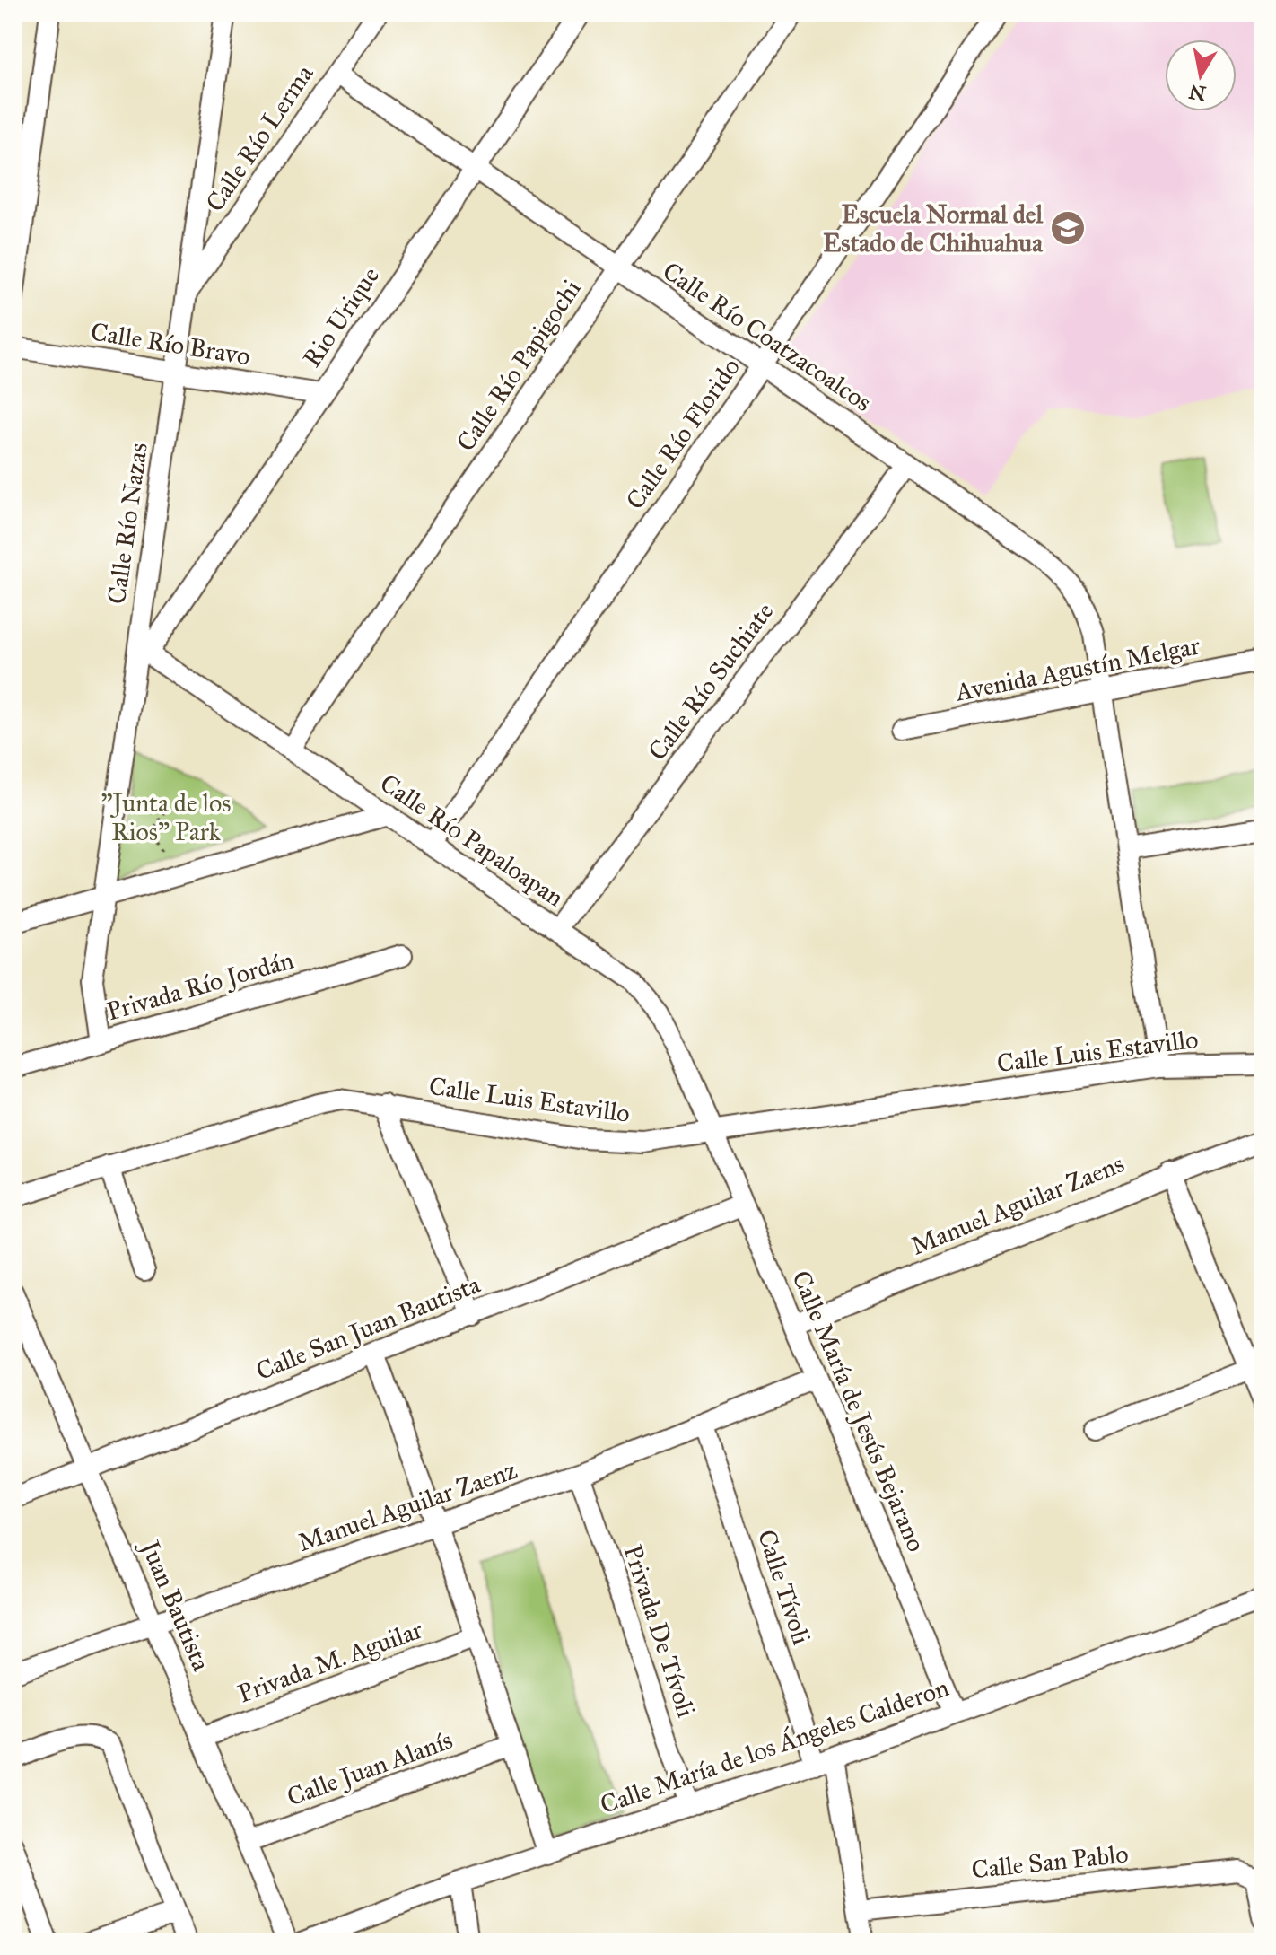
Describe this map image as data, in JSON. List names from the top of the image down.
{
  "streets": {
    "street": [
      "Calle Río Lerma",
      "Rio Urique",
      "Calle Río Coatzacoalcos",
      "Calle Río Bravo",
      "Calle Río Papigochi",
      "Calle Río Florido",
      "Calle Río Nazas",
      "Avenida Agustín Melgar",
      "Calle Río Suchiate",
      "Calle Río Papaloapan",
      "Privada Río Jordán",
      "Calle Luis Estavillo",
      "Manuel Aguilar Zaens",
      "Calle San Juan Bautista",
      "Calle María de Jesús Bejarano",
      "Manuel Aguilar Zaenz",
      "Calle Tívoli",
      "Juan Bautista",
      "Privada De Tívoli",
      "Privada M. Aguilar",
      "Calle María de los Ángeles Calderon",
      "Calle Juan Alanís",
      "Calle San Pablo"
    ]
  },
  "crossings": [
    ["Calle Río Lerma", "Calle Río Coatzacoalcos"],
    ["Calle Río Lerma", "Calle Río Nazas"],
    ["Rio Urique", "Calle Río Coatzacoalcos"],
    ["Rio Urique", "Calle Río Bravo"],
    ["Rio Urique", "Calle Río Nazas"],
    ["Rio Urique", "Calle Río Papaloapan"],
    ["Calle Río Coatzacoalcos", "Calle Río Papigochi"],
    ["Calle Río Coatzacoalcos", "Calle Río Florido"],
    ["Calle Río Coatzacoalcos", "Avenida Agustín Melgar"],
    ["Calle Río Coatzacoalcos", "Calle Río Suchiate"],
    ["Calle Río Coatzacoalcos", "Calle Luis Estavillo"],
    ["Calle Río Bravo", "Calle Río Nazas"],
    ["Calle Río Papigochi", "Calle Río Papaloapan"],
    ["Calle Río Florido", "Calle Río Papaloapan"],
    ["Calle Río Nazas", "Calle Río Papaloapan"],
    ["Calle Río Nazas", "Privada Río Jordán"],
    ["Calle Río Suchiate", "Calle Río Papaloapan"],
    ["Calle Río Papaloapan", "Calle Luis Estavillo"],
    ["Calle Río Papaloapan", "Calle María de Jesús Bejarano"],
    ["Calle Luis Estavillo", "Calle María de Jesús Bejarano"],
    ["Manuel Aguilar Zaens", "Calle María de Jesús Bejarano"],
    ["Calle San Juan Bautista", "Calle María de Jesús Bejarano"],
    ["Calle San Juan Bautista", "Juan Bautista"],
    ["Calle María de Jesús Bejarano", "Manuel Aguilar Zaenz"],
    ["Calle María de Jesús Bejarano", "Calle María de los Ángeles Calderon"],
    ["Manuel Aguilar Zaenz", "Calle Tívoli"],
    ["Manuel Aguilar Zaenz", "Juan Bautista"],
    ["Manuel Aguilar Zaenz", "Privada De Tívoli"],
    ["Calle Tívoli", "Calle María de los Ángeles Calderon"],
    ["Juan Bautista", "Privada M. Aguilar"],
    ["Juan Bautista", "Calle Juan Alanís"],
    ["Privada De Tívoli", "Calle María de los Ángeles Calderon"]
  ],
  "parks": ["\"Junta de los Rios\" Park"],
  "places": {
    "school or university": ["Escuela Normal del Estado de Chihuahua"]
  },
  "north": "bottom"
}
